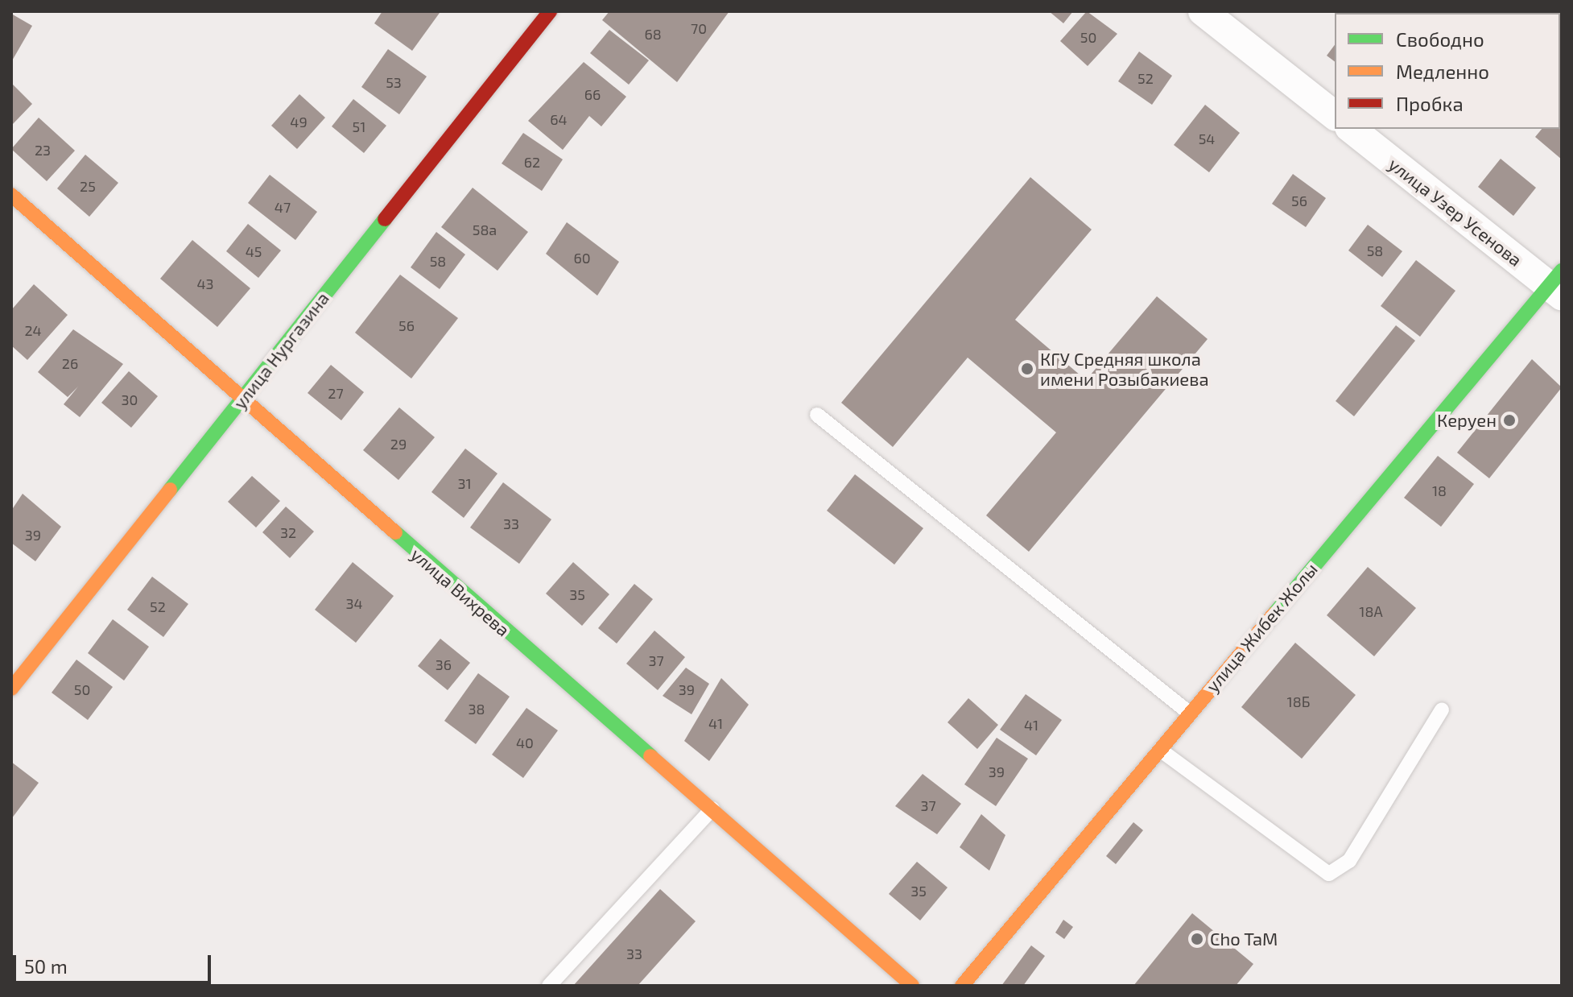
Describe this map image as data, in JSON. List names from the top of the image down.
{
  "streets": {
    "street": [
      "улица Узер Усенова",
      "улица Нургазина",
      "улица Вихрева",
      "улица Жибек Жолы"
    ]
  },
  "crossings": [
    ["улица Узер Усенова", "улица Жибек Жолы"],
    ["улица Нургазина", "улица Вихрева"]
  ],
  "places": ["КГУ Средняя школа имени Розыбакиева", "Керуен", "Cho TaM"],
  "house_numbers": [
    "70",
    "68",
    "50",
    "52",
    "53",
    "66",
    "64",
    "49",
    "51",
    "54",
    "23",
    "62",
    "25",
    "56",
    "47",
    "58а",
    "58",
    "45",
    "60",
    "58",
    "43",
    "56",
    "24",
    "26",
    "27",
    "30",
    "29",
    "31",
    "18",
    "33",
    "32",
    "39",
    "35",
    "34",
    "52",
    "18А",
    "37",
    "36",
    "50",
    "39",
    "18Б",
    "38",
    "41",
    "41",
    "40",
    "39",
    "37",
    "35",
    "33"
  ],
  "legend": ["Свободно", "Медленно", "Пробка"],
  "scale_bar": "50 m"
}
